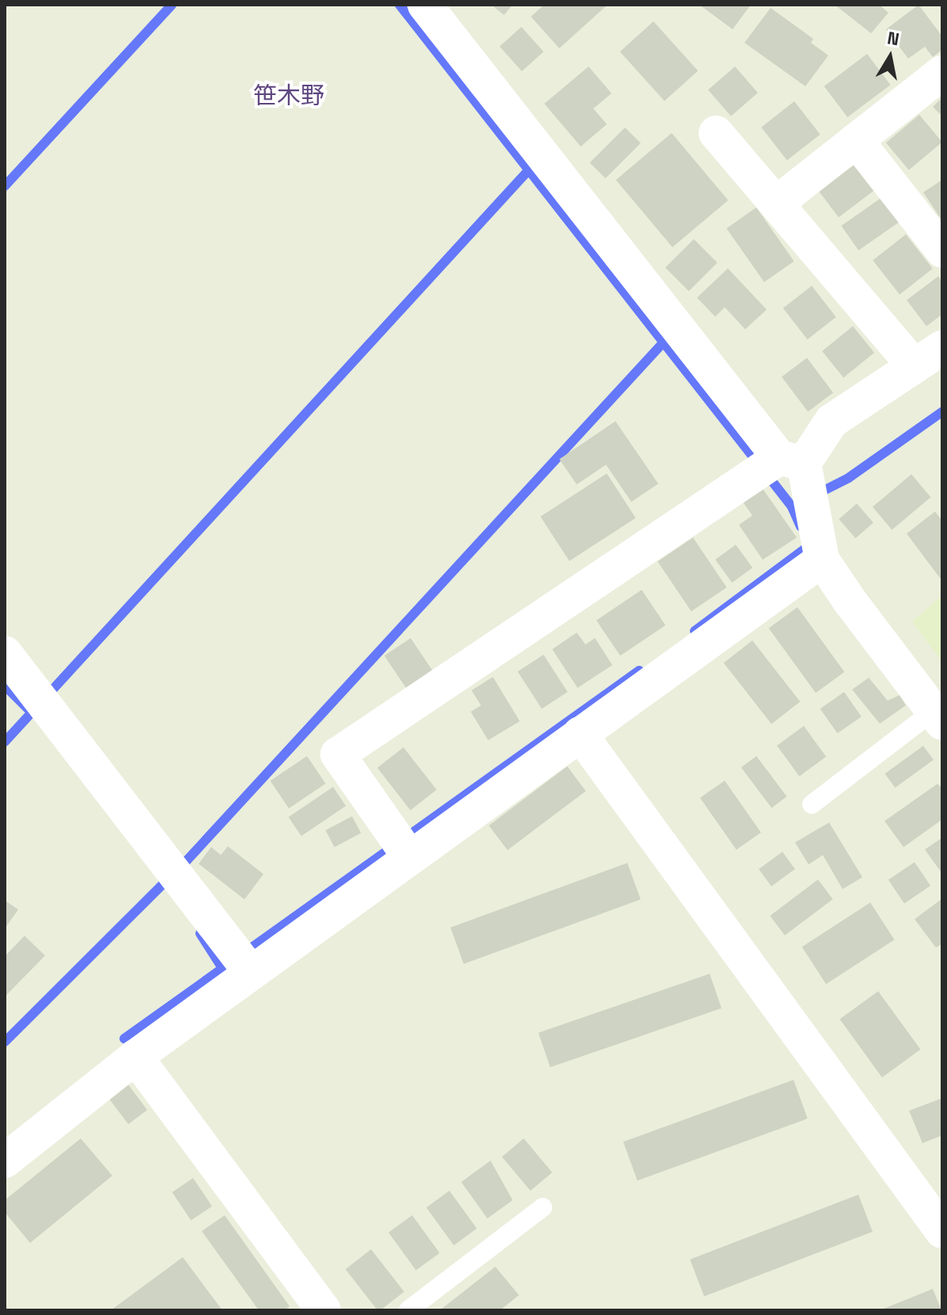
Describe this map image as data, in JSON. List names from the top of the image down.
{
  "districts": ["笹木野"],
  "north": "top"
}
